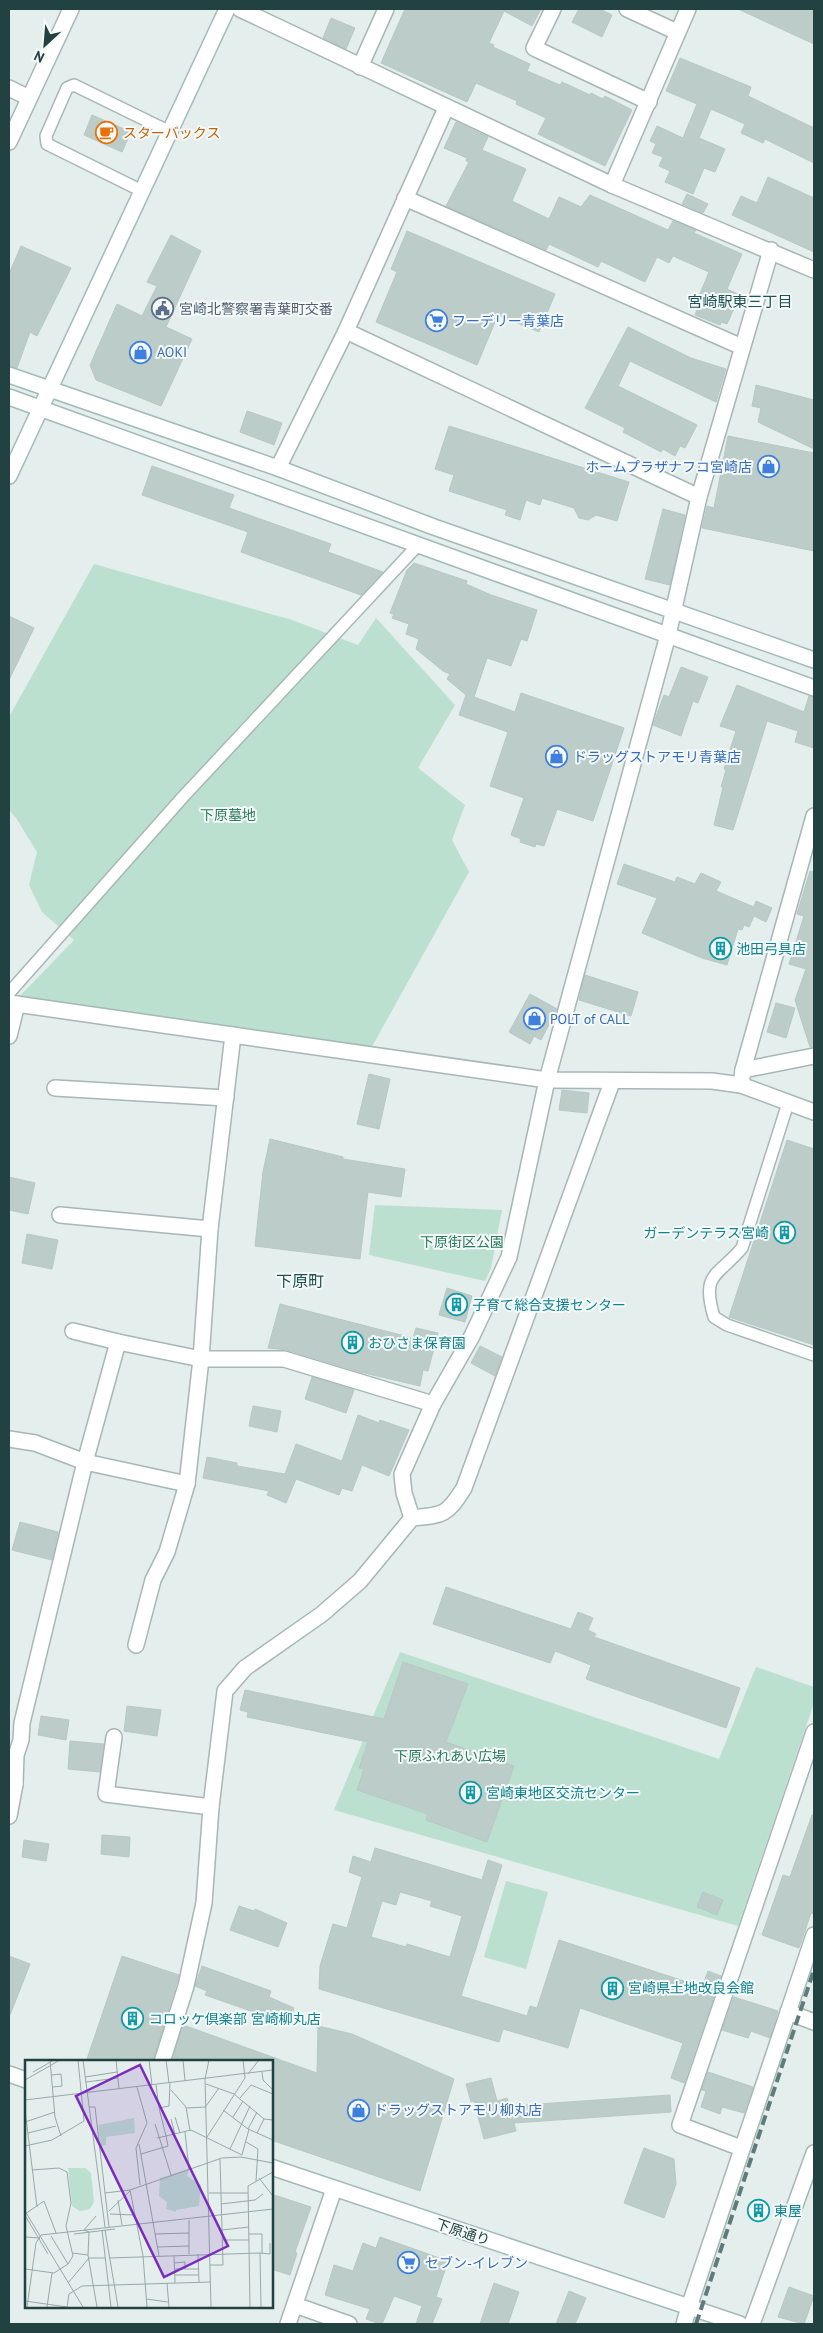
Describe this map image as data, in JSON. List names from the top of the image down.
{
  "streets": {
    "street": ["下原通り"]
  },
  "districts": ["宮崎駅東三丁目", "下原町"],
  "parks": ["下原墓地", "下原街区公園", "下原ふれあい広場"],
  "places": {
    "cafe": ["スターバックス"],
    "public building": ["宮崎北警察署青葉町交番"],
    "supermarket": ["フーデリー青葉店", "セブン-イレブン"],
    "shop": [
      "AOKI",
      "ホームプラザナフコ宮崎店",
      "ドラッグストアモリ青葉店",
      "POLT of CALL",
      "ドラッグストアモリ柳丸店"
    ],
    "building": [
      "池田弓具店",
      "ガーデンテラス宮崎",
      "子育て総合支援センター",
      "おひさま保育園",
      "宮崎東地区交流センター",
      "宮崎県土地改良会館",
      "コロッケ倶楽部 宮崎柳丸店",
      "東屋"
    ]
  },
  "north": "bottom left"
}
